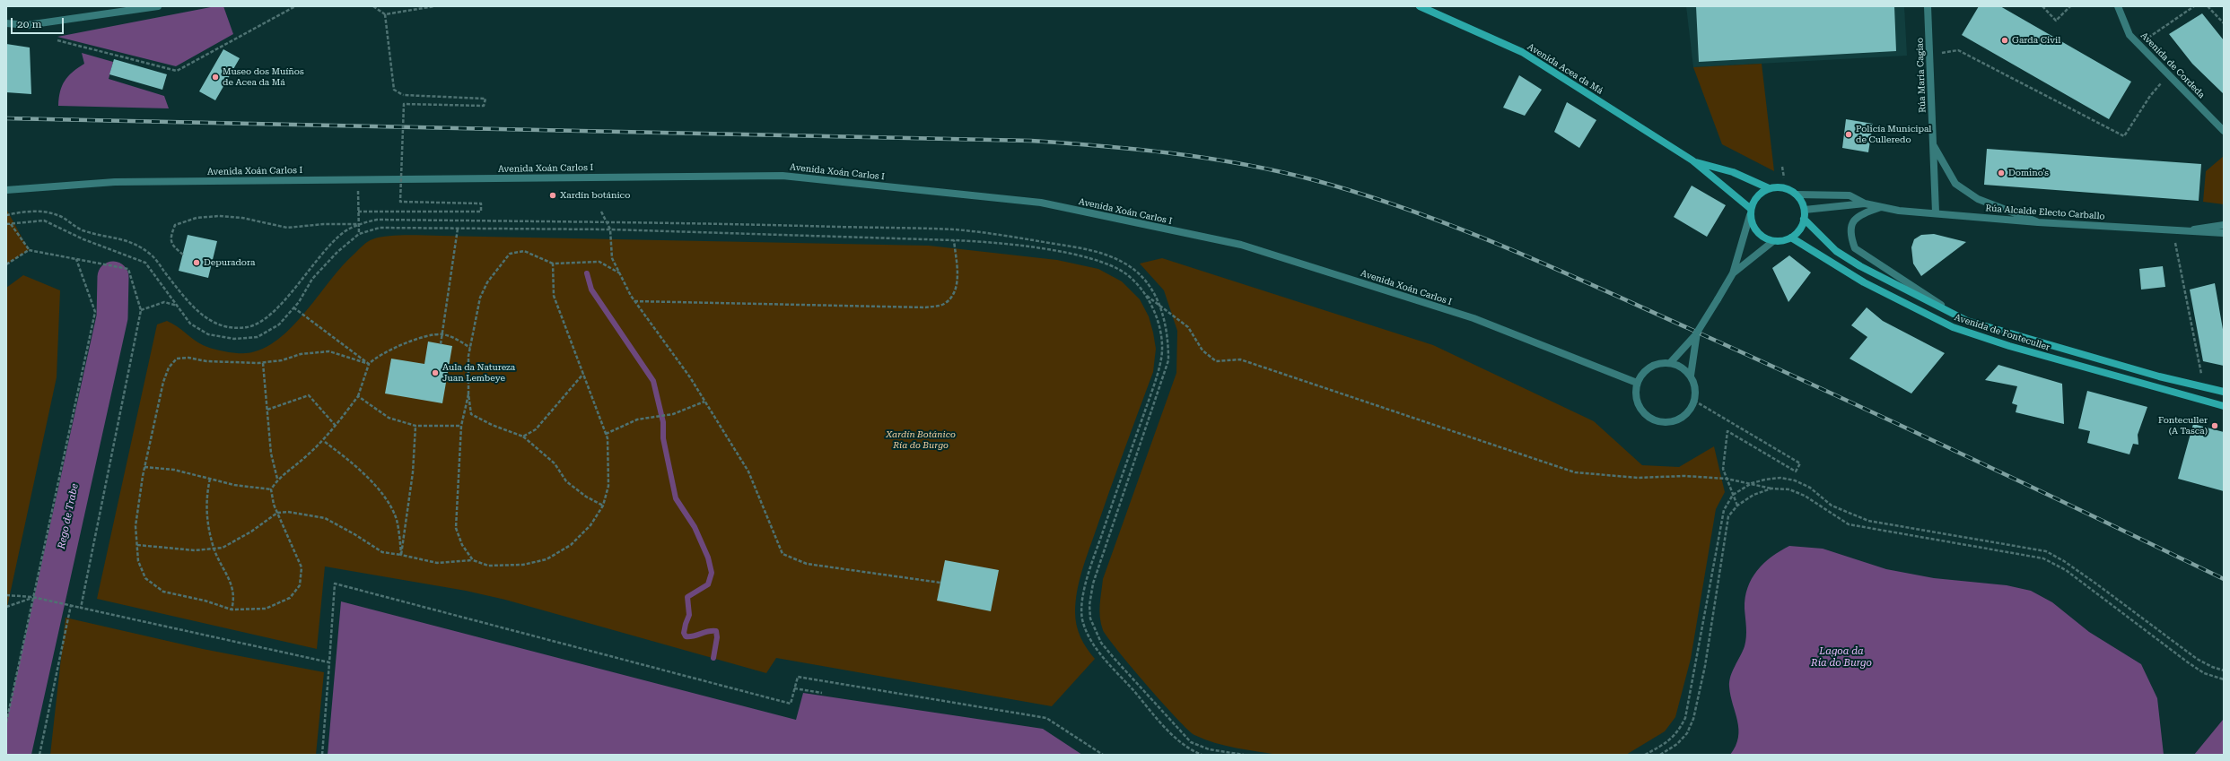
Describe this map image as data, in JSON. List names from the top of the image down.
{
  "streets": {
    "main road": ["Avenida Acea da Má", "Avenida de Fonteculler"],
    "street": [
      "Avenida de Cordeda",
      "Rúa María Cagiao",
      "Avenida Xoán Carlos I",
      "Rúa Alcalde Electo Carballo"
    ]
  },
  "crossings": [
    ["Avenida Acea da Má", "Rúa Alcalde Electo Carballo"],
    ["Avenida Acea da Má", "Avenida de Fonteculler"],
    ["Rúa María Cagiao", "Rúa Alcalde Electo Carballo"],
    ["Rúa Alcalde Electo Carballo", "Avenida de Fonteculler"]
  ],
  "water": ["Rego de Trabe", "Lagoa da Ría do Burgo"],
  "parks": ["Xardín Botánico Ría do Burgo"],
  "places": [
    "Garda Civil",
    "Museo dos Muíños de Acea da Má",
    "Policía Municipal de Culleredo",
    "Domino's",
    "Xardín botánico",
    "Depuradora",
    "Aula da Natureza Juan Lembeye",
    "Fonteculler (A Tasca)"
  ],
  "scale_bar": "20 m"
}
